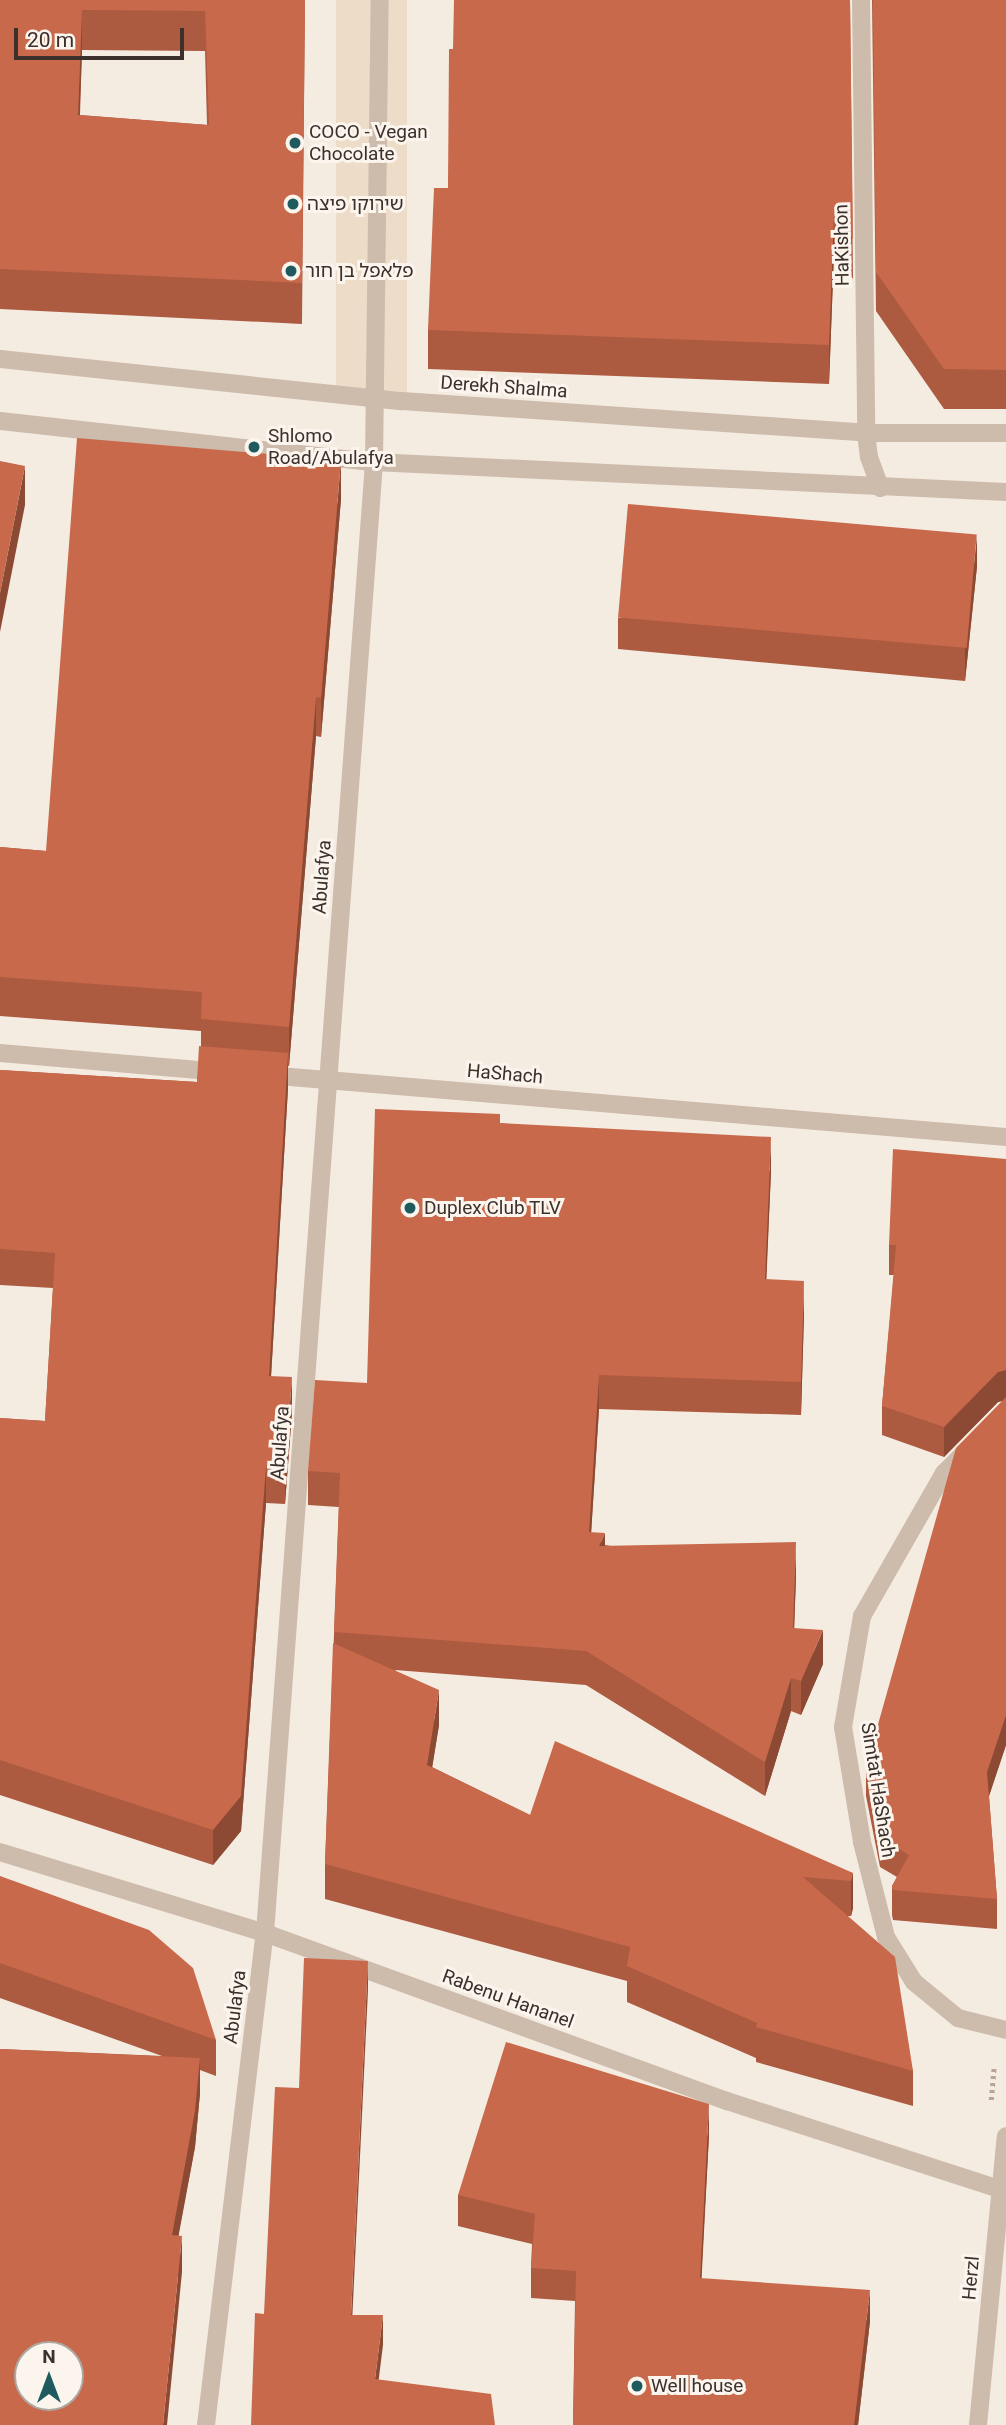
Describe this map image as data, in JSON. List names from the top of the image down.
{
  "streets": {
    "street": [
      "HaKishon",
      "Derekh Shalma",
      "Abulafya",
      "HaShach",
      "Simtat HaShach",
      "Rabenu Hananel",
      "Herzl"
    ]
  },
  "crossings": [
    ["HaKishon", "Derekh Shalma"],
    ["Derekh Shalma", "Abulafya"],
    ["Abulafya", "HaShach"],
    ["Abulafya", "Rabenu Hananel"],
    ["Rabenu Hananel", "Herzl"]
  ],
  "places": [
    "COCO - Vegan Chocolate",
    "שירוקו פיצה",
    "פלאפל בן חור",
    "Shlomo Road/Abulafya",
    "Duplex Club TLV",
    "Well house"
  ],
  "scale_bar": "20 m",
  "north": "top"
}
